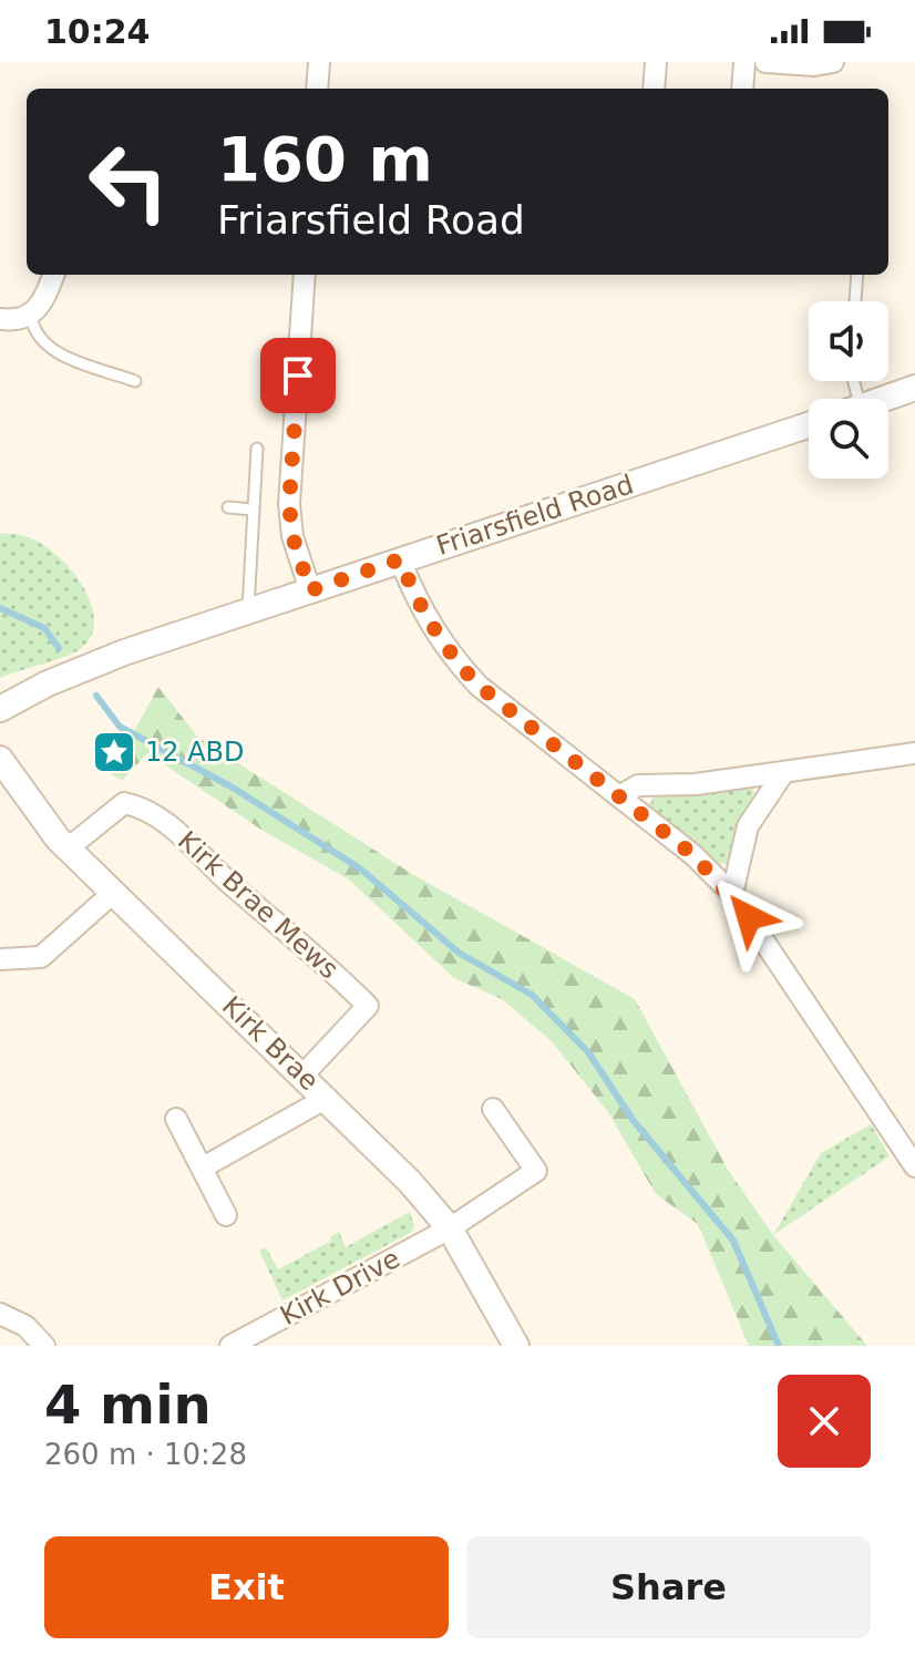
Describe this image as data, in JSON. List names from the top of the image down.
{
  "streets": {
    "street": [
      "Friarsfield Road",
      "Kirk Brae Mews",
      "Kirk Brae",
      "Kirk Drive"
    ]
  },
  "crossings": [
    ["Kirk Brae Mews", "Kirk Brae"],
    ["Kirk Brae", "Kirk Drive"]
  ],
  "places": {
    "place": ["12 ABD"]
  },
  "page": {
    "status": "10:24",
    "turn": ["160 m", "Friarsfield Road"],
    "heading": ["4 min", "260 m · 10:28"],
    "buttons": ["Exit", "Share"]
  }
}
